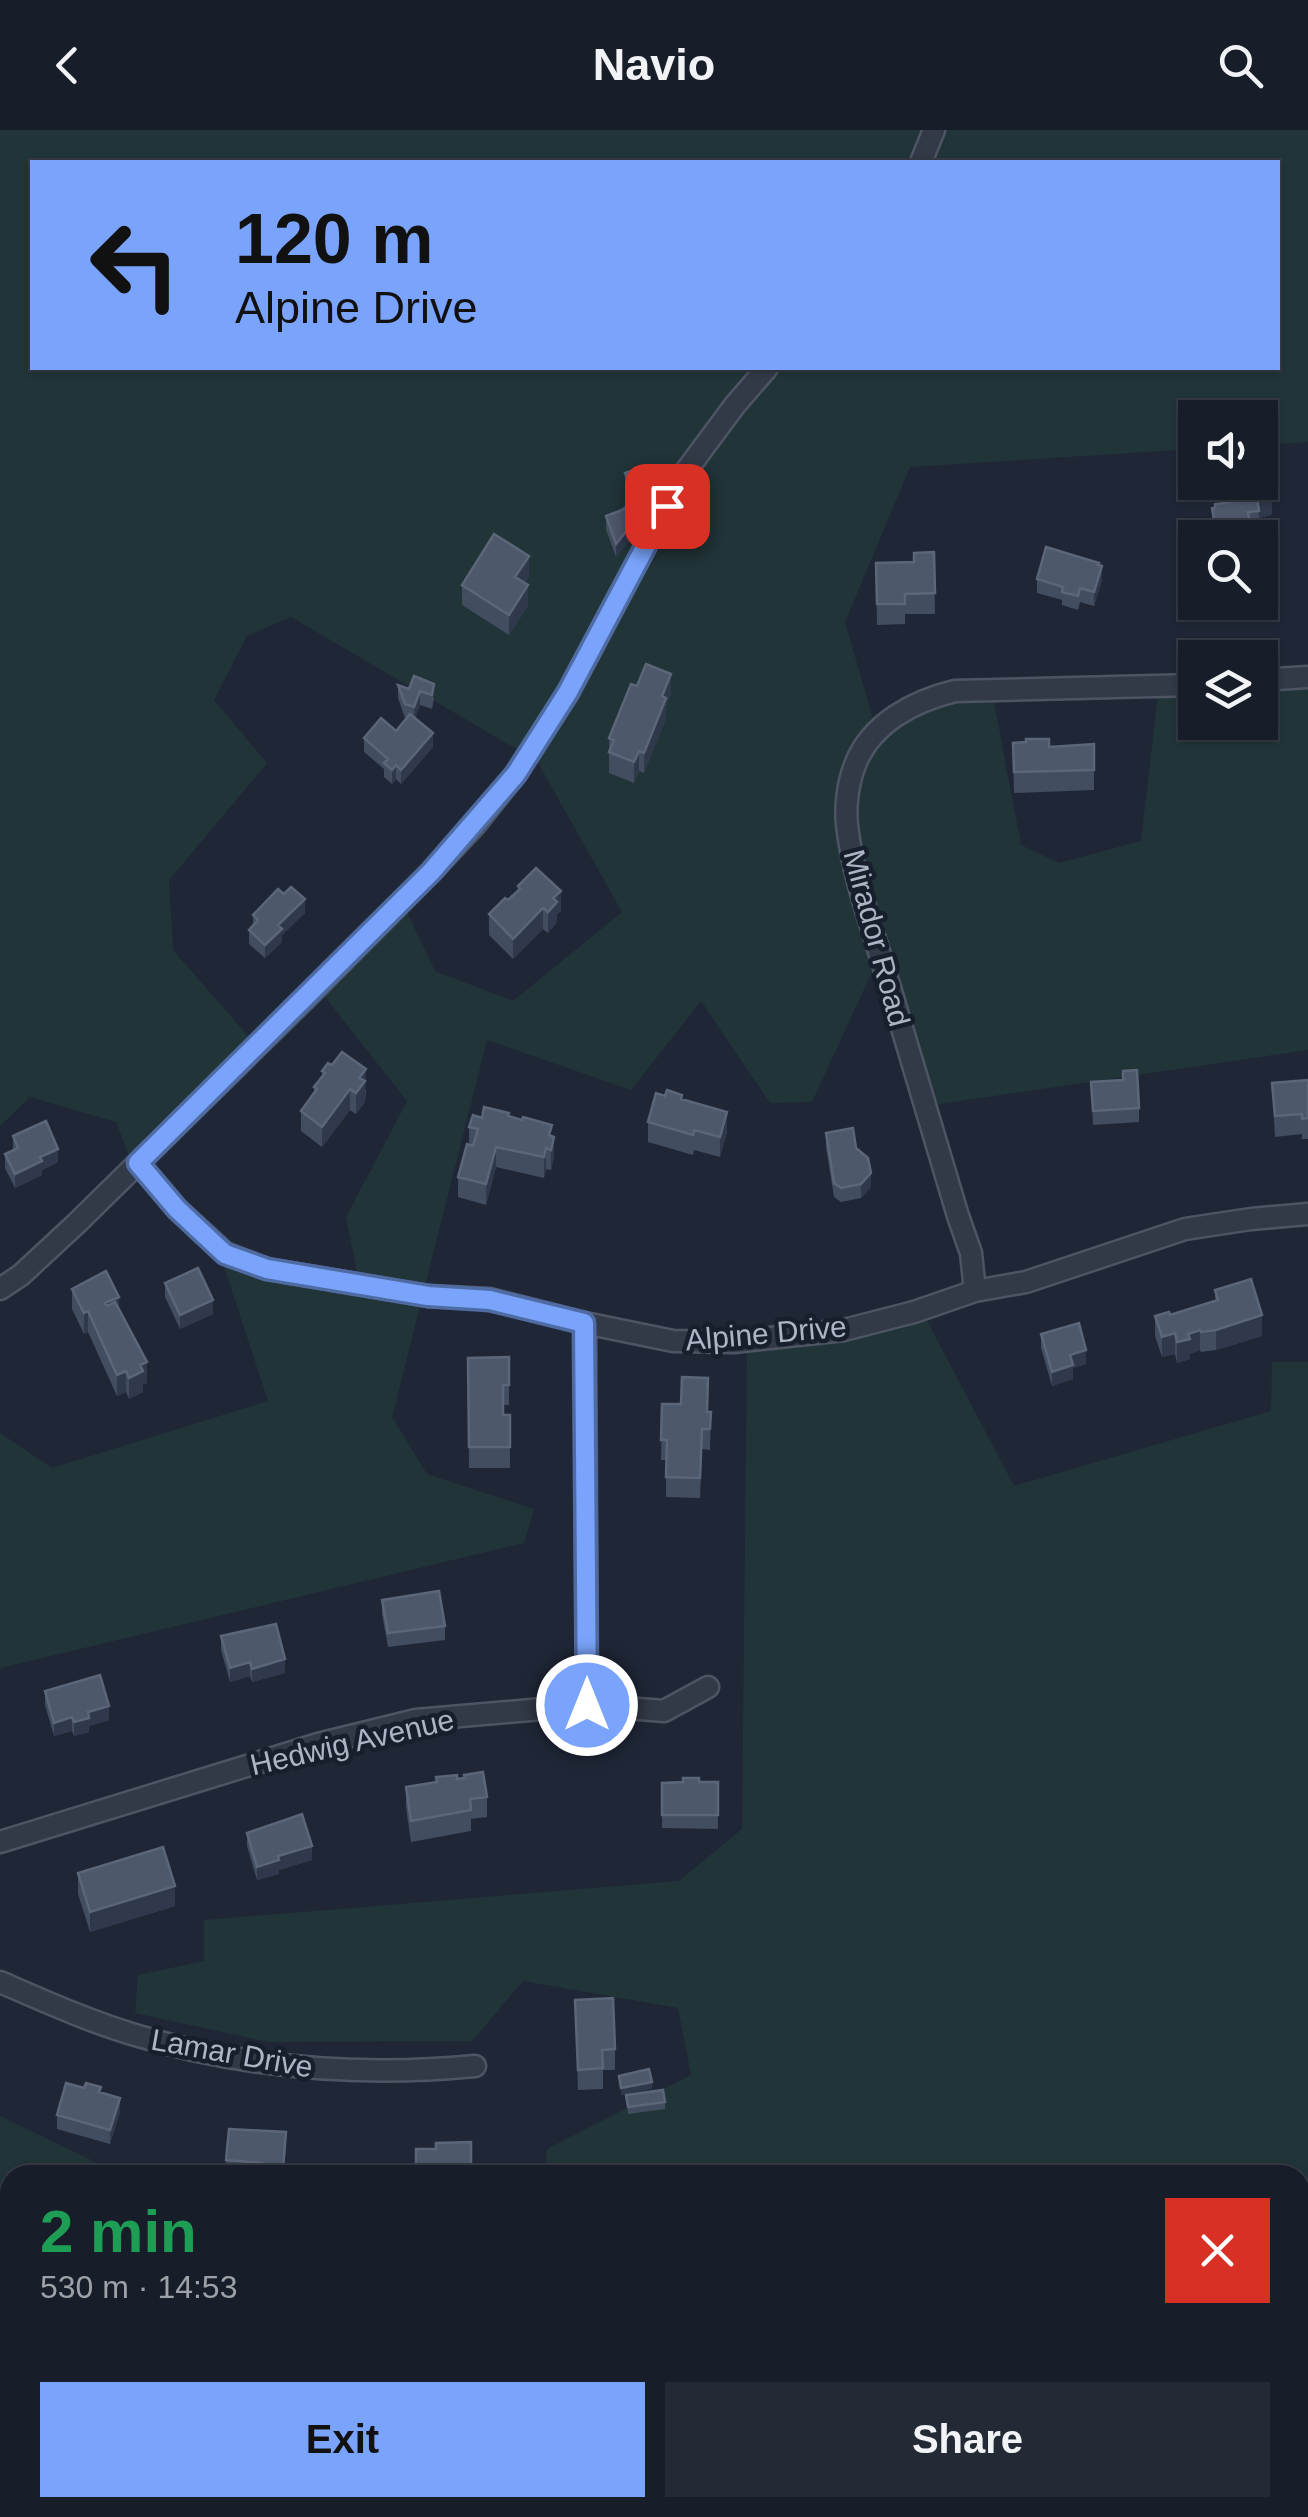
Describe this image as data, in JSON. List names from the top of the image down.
{
  "streets": {
    "street": [
      "Mirador Road",
      "Alpine Drive",
      "Hedwig Avenue",
      "Lamar Drive"
    ]
  },
  "crossings": [
    ["Mirador Road", "Alpine Drive"]
  ],
  "page": {
    "header": "Navio",
    "turn": ["120 m", "Alpine Drive"],
    "heading": ["2 min", "530 m · 14:53"],
    "buttons": ["Exit", "Share"]
  }
}
